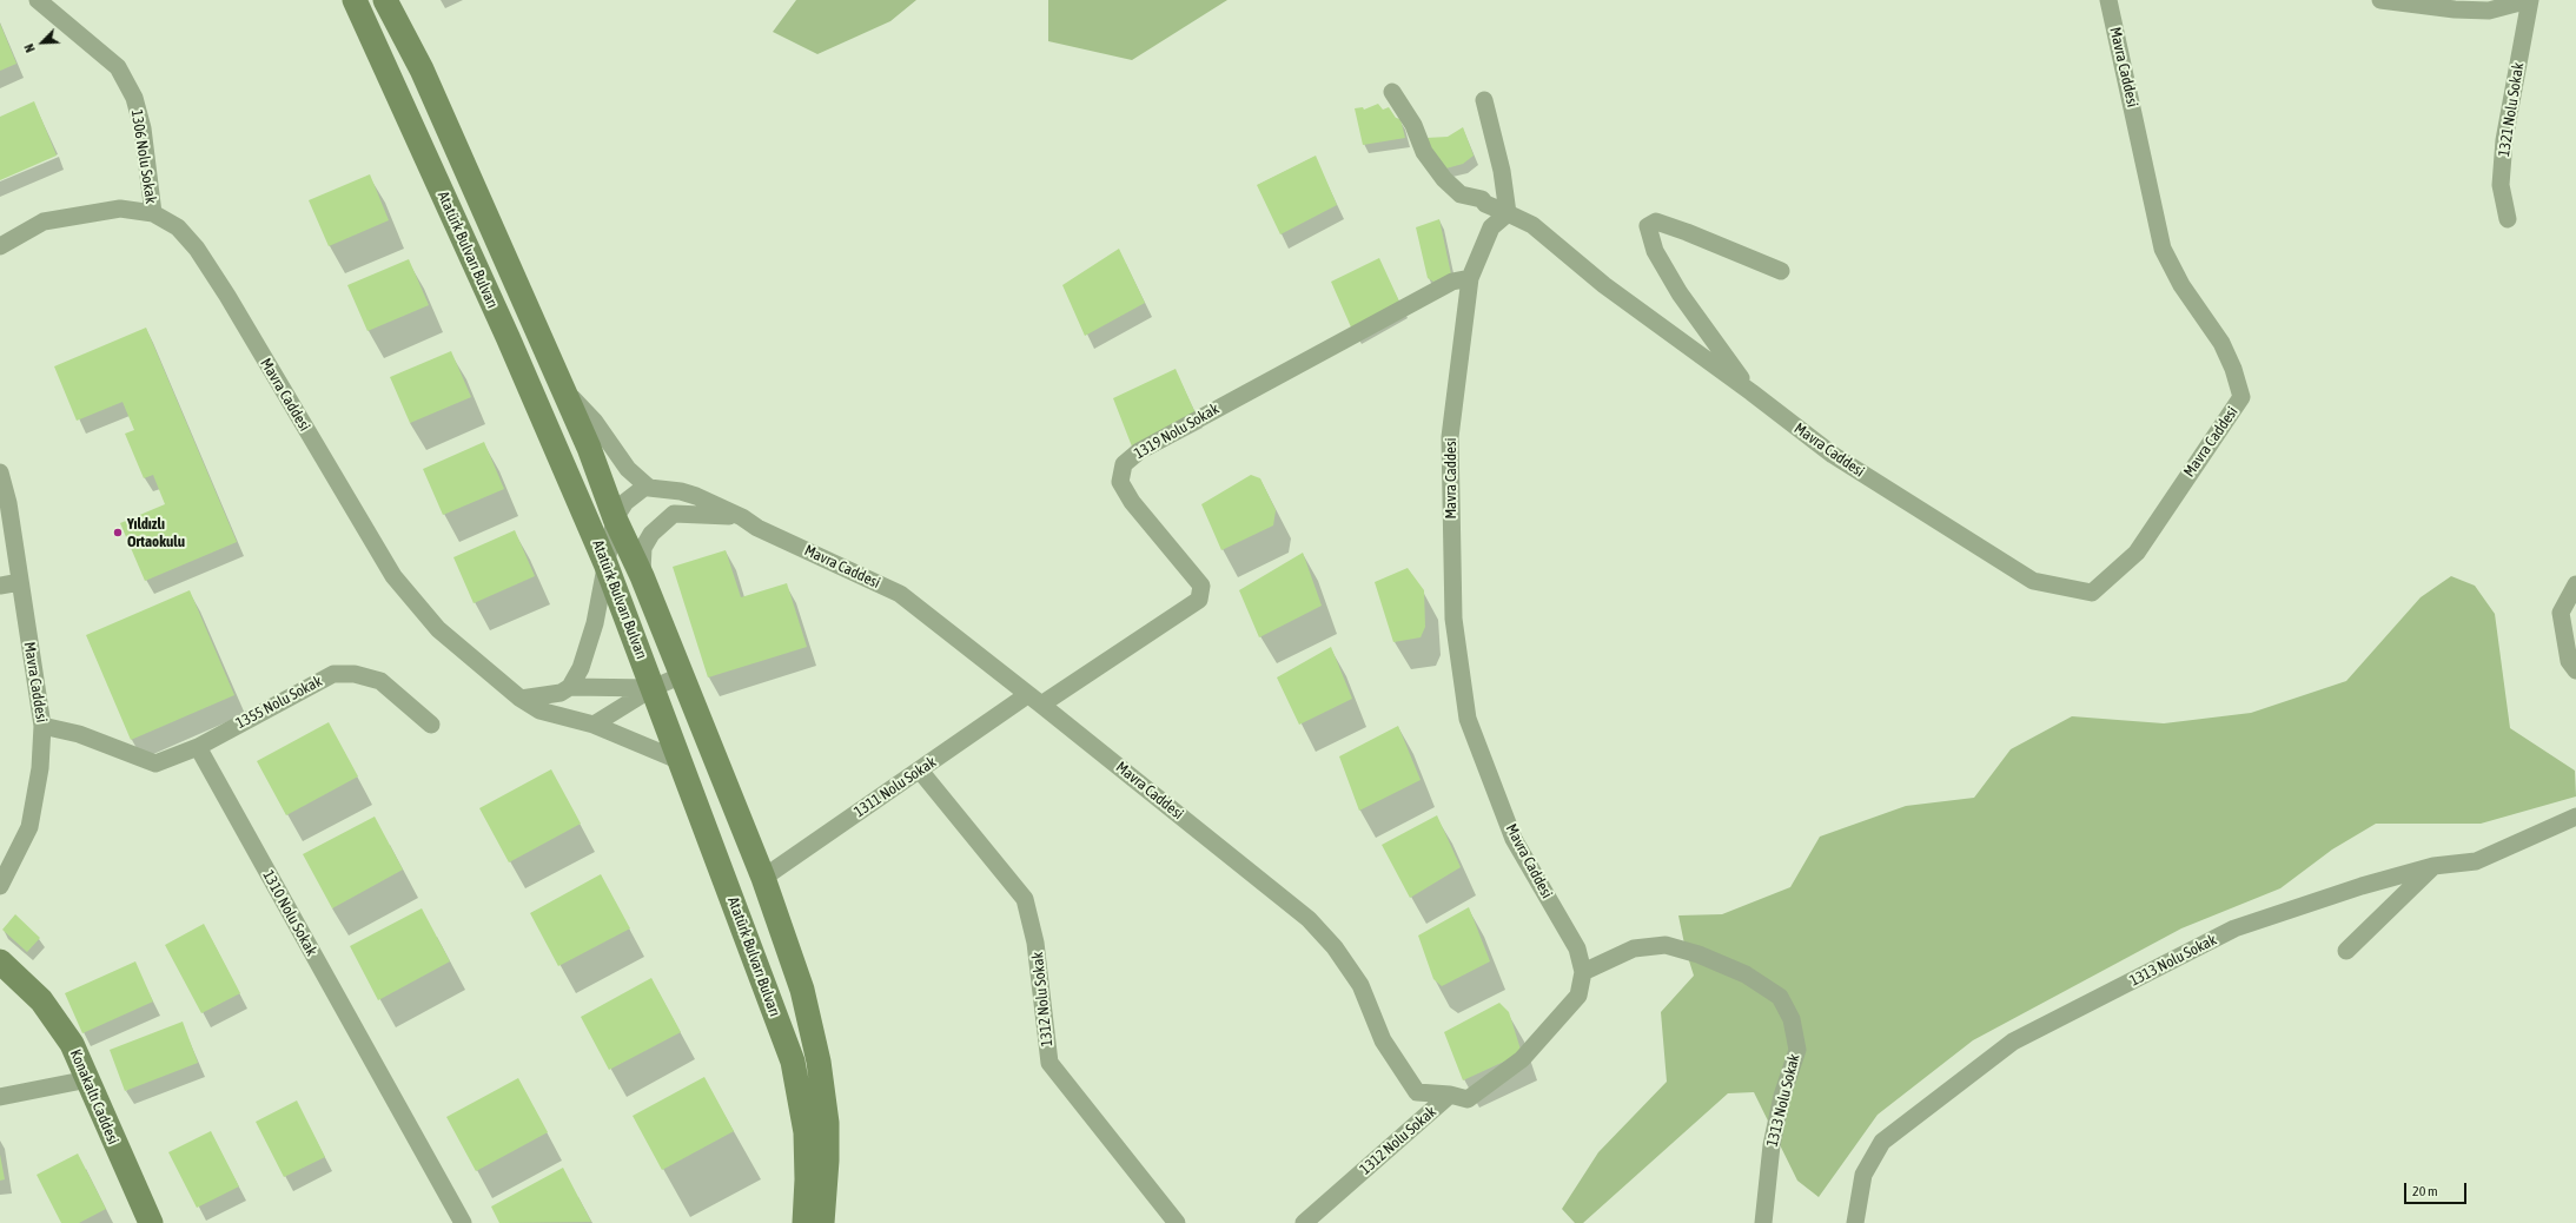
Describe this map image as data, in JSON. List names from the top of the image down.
{
  "streets": {
    "street": [
      "Mavra Caddesi",
      "1321 Nolu Sokak",
      "1306 Nolu Sokak",
      "Atatürk Bulvarı Bulvarı",
      "1319 Nolu Sokak",
      "1355 Nolu Sokak",
      "1311 Nolu Sokak",
      "1310 Nolu Sokak",
      "1313 Nolu Sokak",
      "1312 Nolu Sokak",
      "Konakaltı Caddesi"
    ]
  },
  "crossings": [
    ["Mavra Caddesi", "1306 Nolu Sokak"],
    ["Mavra Caddesi", "Atatürk Bulvarı Bulvarı"],
    ["Mavra Caddesi", "1319 Nolu Sokak"],
    ["Mavra Caddesi", "1311 Nolu Sokak"],
    ["Mavra Caddesi", "1313 Nolu Sokak"],
    ["Mavra Caddesi", "1312 Nolu Sokak"],
    ["Atatürk Bulvarı Bulvarı", "1311 Nolu Sokak"],
    ["1319 Nolu Sokak", "1311 Nolu Sokak"],
    ["1355 Nolu Sokak", "1310 Nolu Sokak"],
    ["1311 Nolu Sokak", "1312 Nolu Sokak"]
  ],
  "places": ["Yıldızlı Ortaokulu"],
  "scale_bar": "20 m",
  "north": "bottom left"
}
